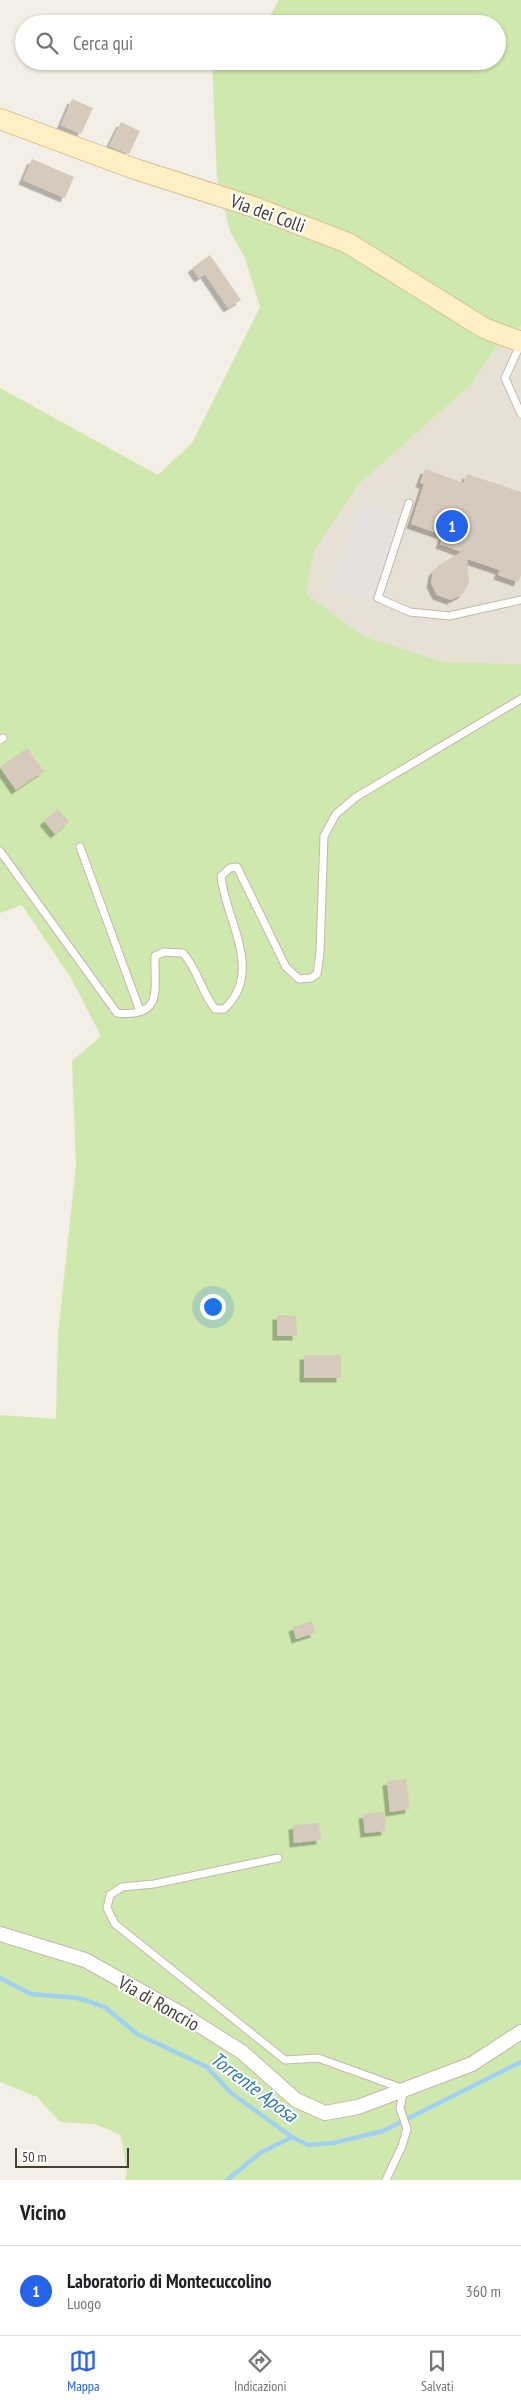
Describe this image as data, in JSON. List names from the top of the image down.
{
  "streets": {
    "main road": ["Via dei Colli"],
    "street": ["Via di Roncrio"]
  },
  "water": ["Torrente Aposa"],
  "scale_bar": "50 m",
  "page": {
    "search": "Cerca qui",
    "pins": "1",
    "scale": "50 m",
    "heading": "Vicino",
    "list": [
      {
        "mark": "1",
        "name": "Laboratorio di Montecuccolino",
        "note": "Luogo",
        "value": "360 m"
      }
    ],
    "nav": ["Mappa", "Indicazioni", "Salvati"]
  }
}
